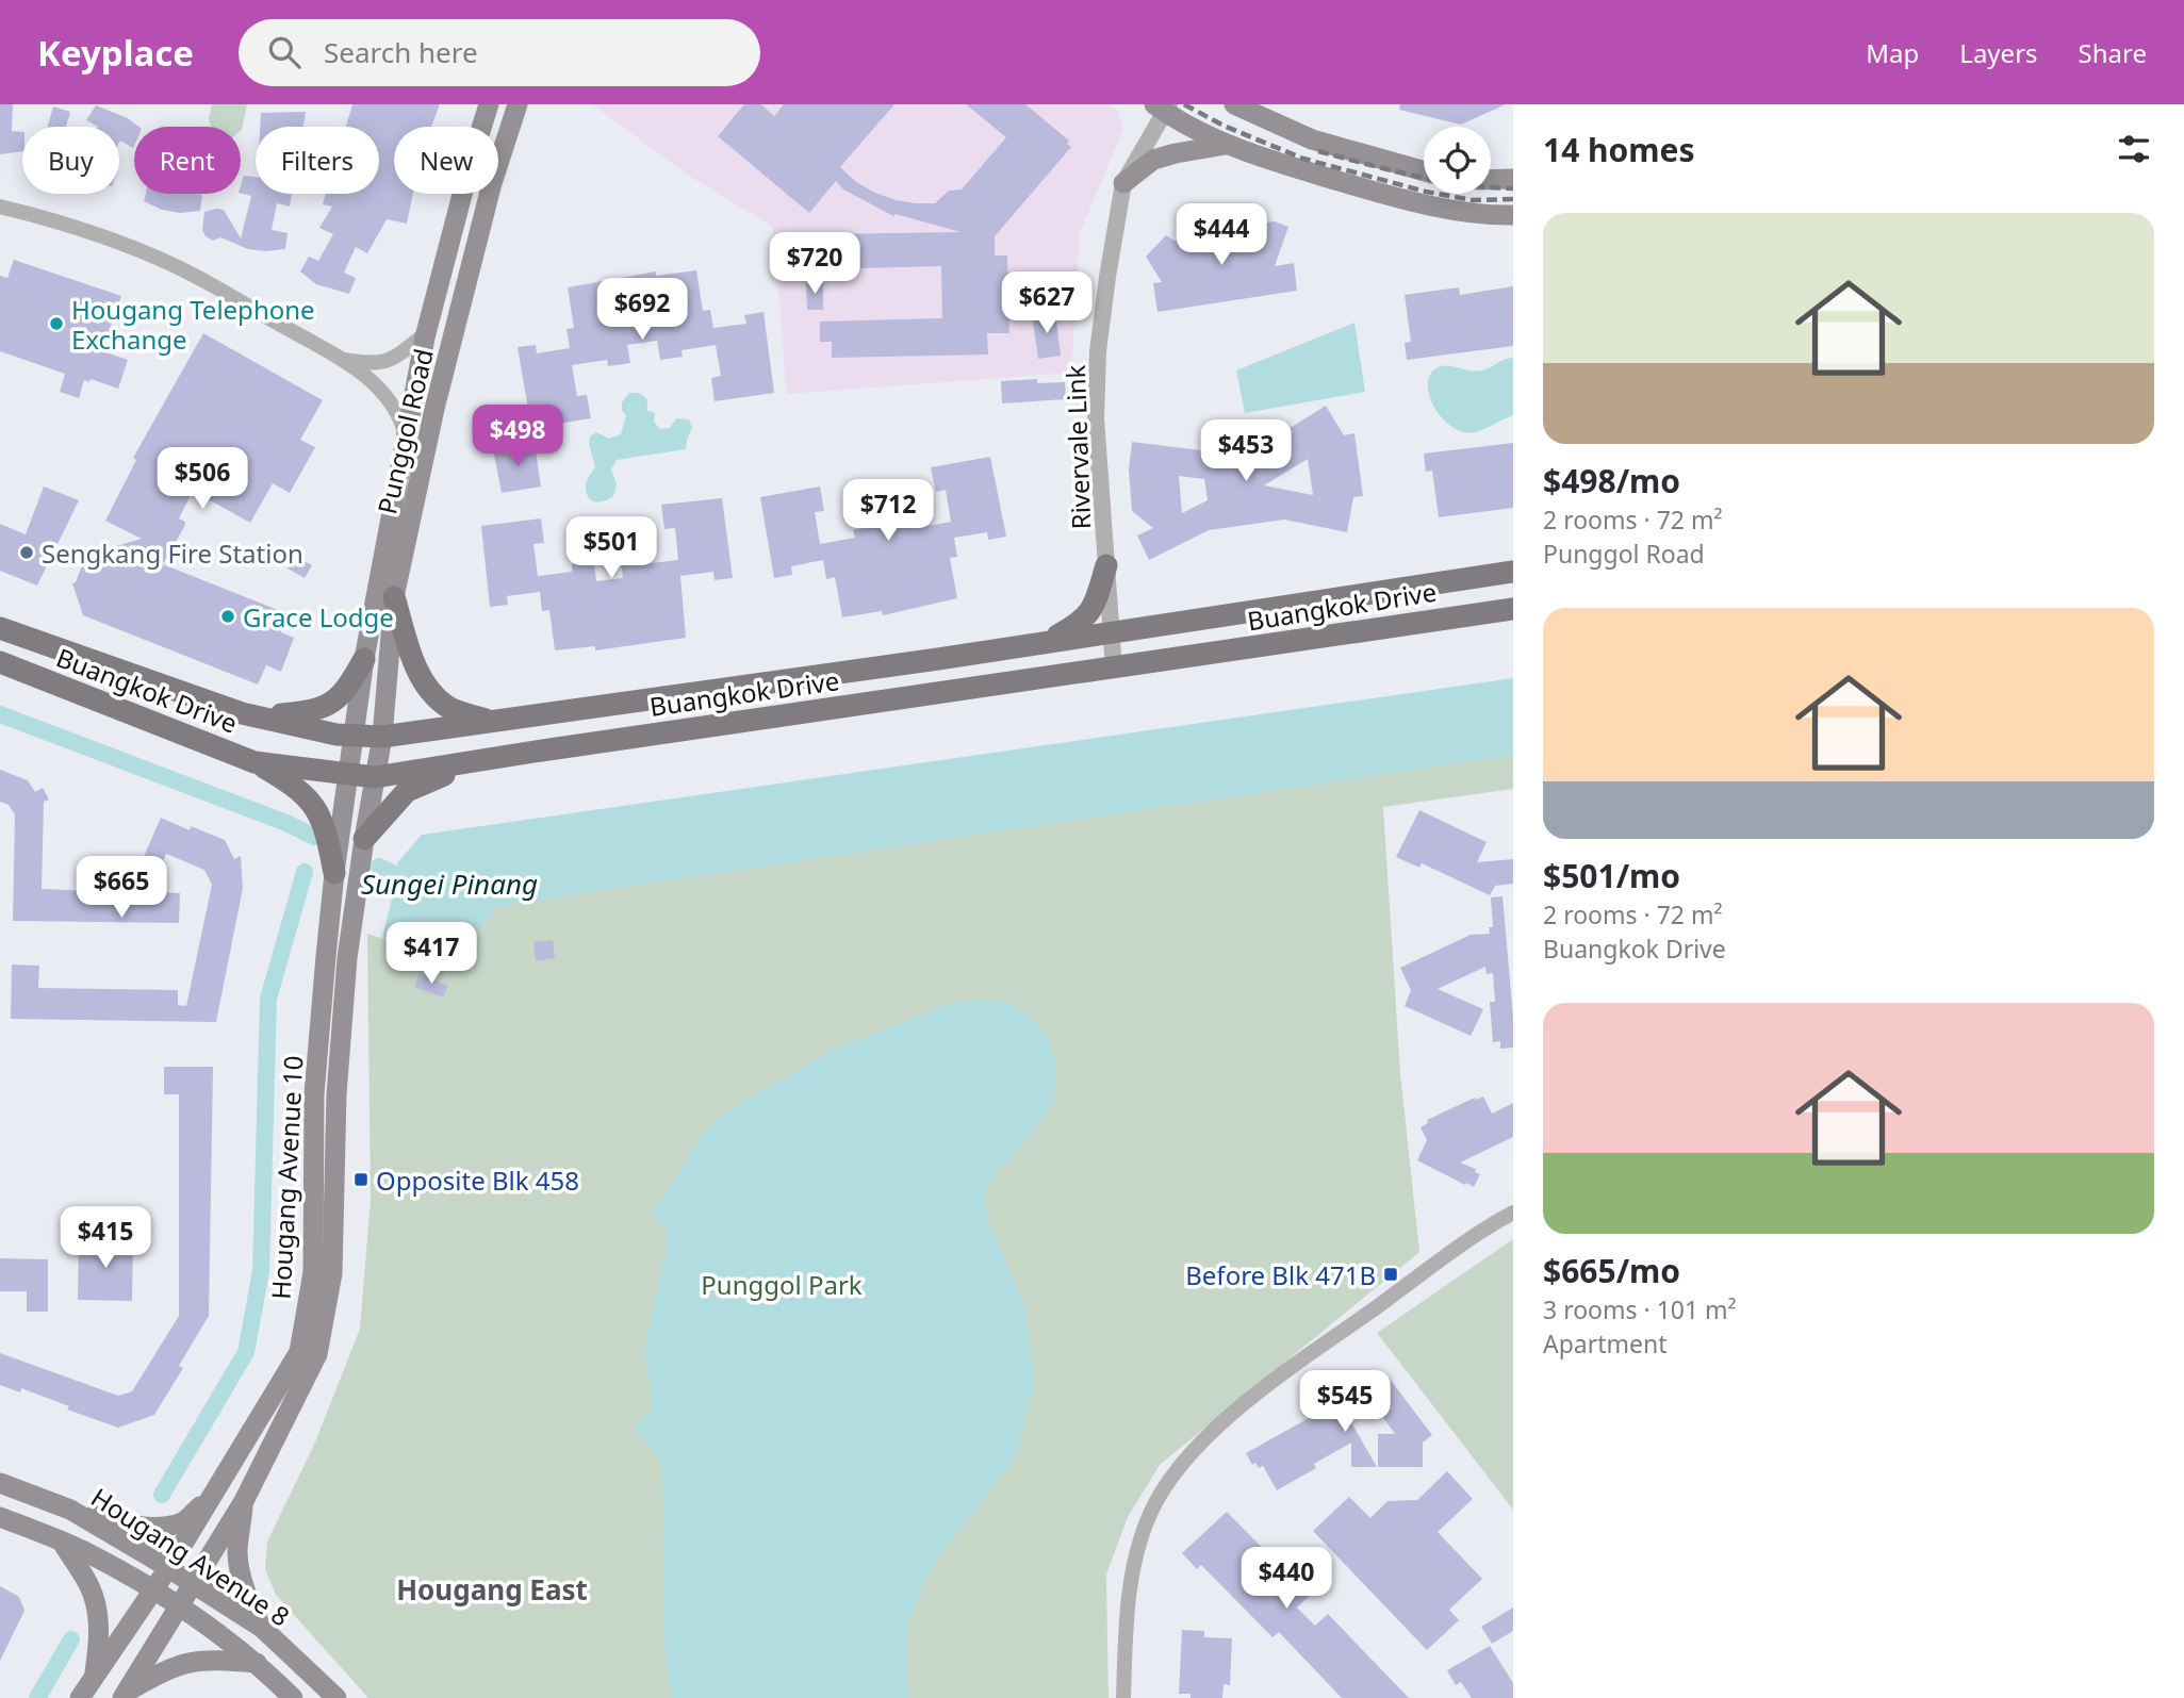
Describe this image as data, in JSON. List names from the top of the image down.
{
  "streets": {
    "main road": [
      "Punggol Road",
      "Buangkok Drive",
      "Hougang Avenue 10",
      "Hougang Avenue 8"
    ],
    "street": ["Rivervale Link"]
  },
  "crossings": [
    ["Punggol Road", "Buangkok Drive"],
    ["Punggol Road", "Hougang Avenue 10"],
    ["Rivervale Link", "Buangkok Drive"],
    ["Buangkok Drive", "Hougang Avenue 10"],
    ["Hougang Avenue 10", "Hougang Avenue 8"]
  ],
  "districts": ["Hougang East"],
  "water": ["Sungei Pinang"],
  "parks": ["Punggol Park"],
  "places": {
    "other": ["Hougang Telephone Exchange", "Sengkang Fire Station", "Grace Lodge"],
    "transit": ["Opposite Blk 458", "Before Blk 471B"]
  },
  "page": {
    "header": "Keyplace",
    "search": "Search here",
    "nav": ["Map", "Layers", "Share"],
    "heading": "14 homes",
    "chip": [
      "Buy",
      "Rent",
      "Filters",
      "New"
    ],
    "list": [
      {
        "name": "$498/mo",
        "note": "2 rooms · 72 m² · Punggol Road"
      },
      {
        "name": "$501/mo",
        "note": "2 rooms · 72 m² · Buangkok Drive"
      },
      {
        "name": "$665/mo",
        "note": "3 rooms · 101 m² · Apartment"
      }
    ],
    "price": [
      "$444",
      "$720",
      "$627",
      "$692",
      "$498",
      "$453",
      "$506",
      "$712",
      "$501",
      "$665",
      "$417",
      "$415",
      "$545",
      "$440"
    ]
  }
}
